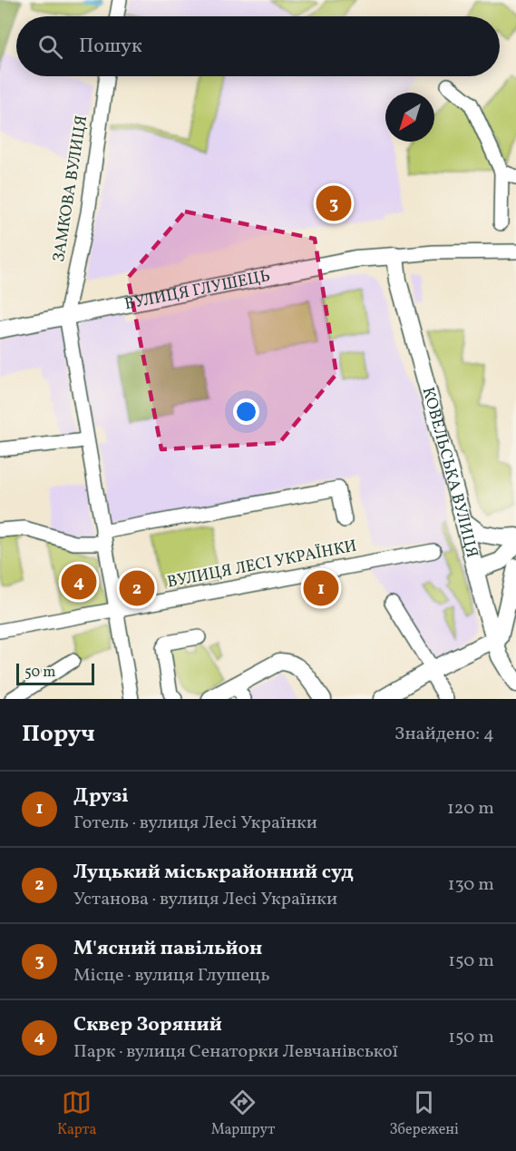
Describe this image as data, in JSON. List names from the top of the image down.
{
  "streets": {
    "main road": ["ВУЛИЦЯ ГЛУШЕЦЬ", "КОВЕЛЬСЬКА ВУЛИЦЯ"],
    "street": ["ЗАМКОВА ВУЛИЦЯ", "ВУЛИЦЯ ЛЕСІ УКРАЇНКИ"]
  },
  "crossings": [
    ["ЗАМКОВА ВУЛИЦЯ", "ВУЛИЦЯ ГЛУШЕЦЬ"],
    ["ВУЛИЦЯ ГЛУШЕЦЬ", "КОВЕЛЬСЬКА ВУЛИЦЯ"]
  ],
  "scale_bar": "50 m",
  "north": "bottom left",
  "page": {
    "search": "Пошук",
    "pins": [
      "3",
      "4",
      "1",
      "2"
    ],
    "scale": "50 m",
    "heading": ["Поруч", "Знайдено: 4"],
    "list": [
      {
        "mark": "1",
        "name": "Друзі",
        "note": "Готель · вулиця Лесі Українки",
        "value": "120 m"
      },
      {
        "mark": "2",
        "name": "Луцький міськрайонний суд",
        "note": "Установа · вулиця Лесі Українки",
        "value": "130 m"
      },
      {
        "mark": "3",
        "name": "М'ясний павільйон",
        "note": "Місце · вулиця Глушець",
        "value": "150 m"
      },
      {
        "mark": "4",
        "name": "Сквер Зоряний",
        "note": "Парк · вулиця Сенаторки Левчанівської",
        "value": "150 m"
      }
    ],
    "nav": ["Карта", "Маршрут", "Збережені"]
  }
}
